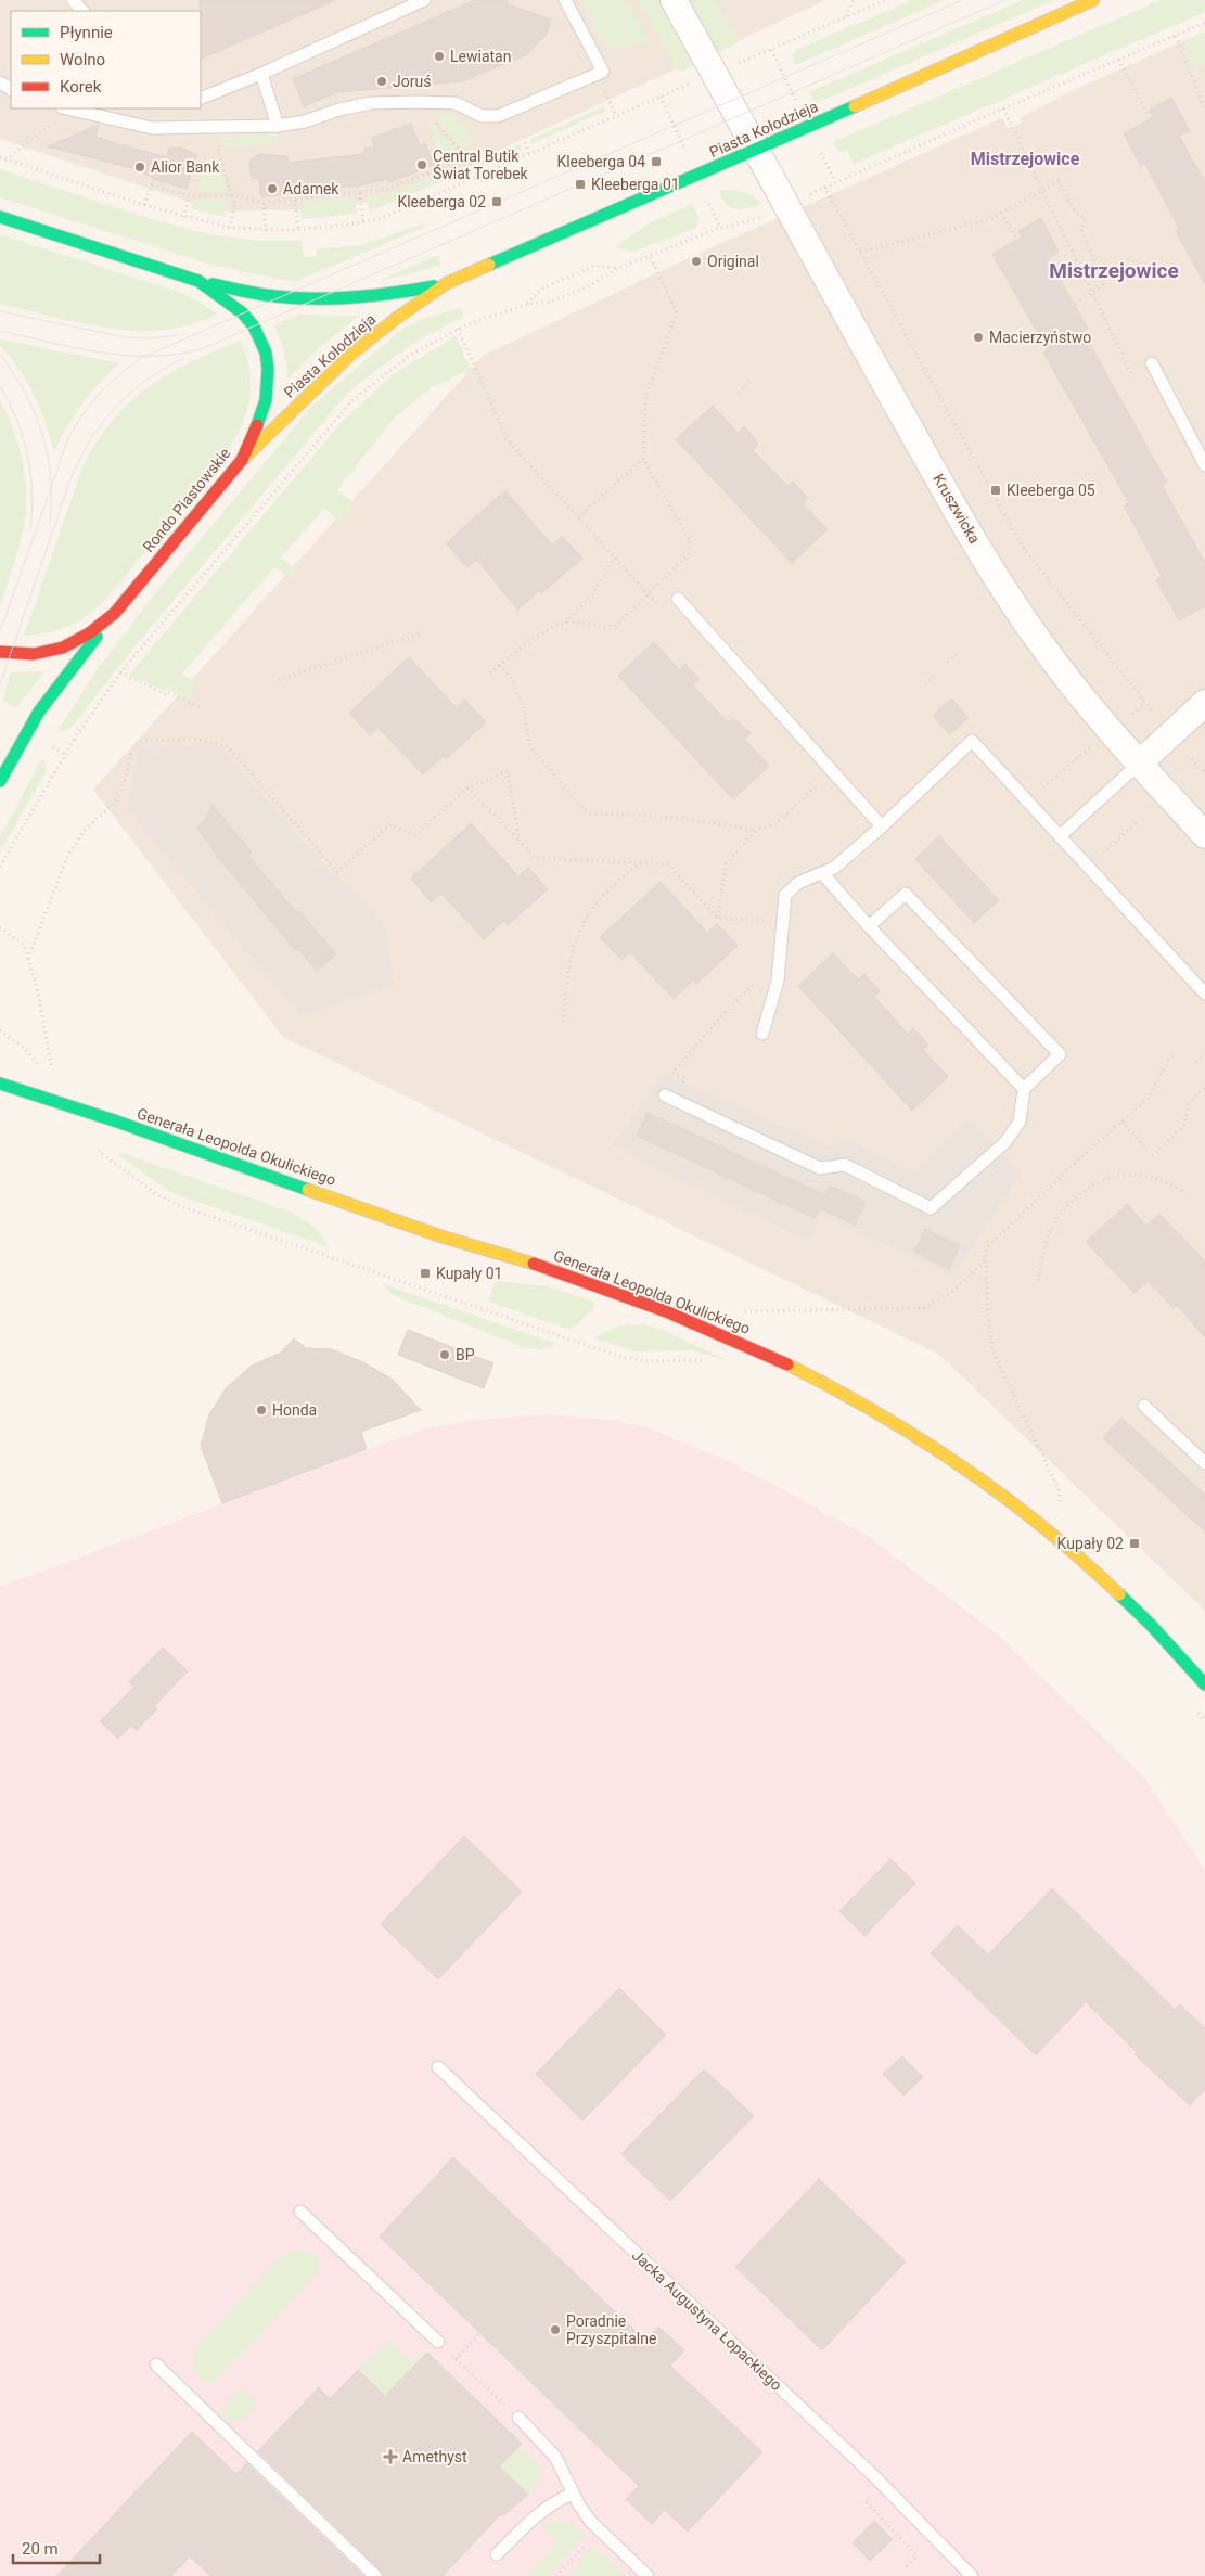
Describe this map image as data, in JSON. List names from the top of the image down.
{
  "streets": {
    "street": [
      "Piasta Kołodzieja",
      "Rondo Piastowskie",
      "Kruszwicka",
      "Generała Leopolda Okulickiego"
    ],
    "lane": ["Jacka Augustyna Łopackiego"]
  },
  "crossings": [
    ["Piasta Kołodzieja", "Rondo Piastowskie"],
    ["Piasta Kołodzieja", "Kruszwicka"]
  ],
  "districts": ["Mistrzejowice", "Mistrzejowice"],
  "places": {
    "other": [
      "Lewiatan",
      "Joruś",
      "Central Butik Świat Torebek",
      "Alior Bank",
      "Adamek",
      "Original",
      "Macierzyństwo",
      "BP",
      "Honda",
      "Poradnie Przyszpitalne"
    ],
    "transit": [
      "Kleeberga 04",
      "Kleeberga 01",
      "Kleeberga 02",
      "Kleeberga 05",
      "Kupały 01",
      "Kupały 02"
    ],
    "health": ["Amethyst"]
  },
  "legend": ["Płynnie", "Wolno", "Korek"],
  "scale_bar": "20 m"
}
